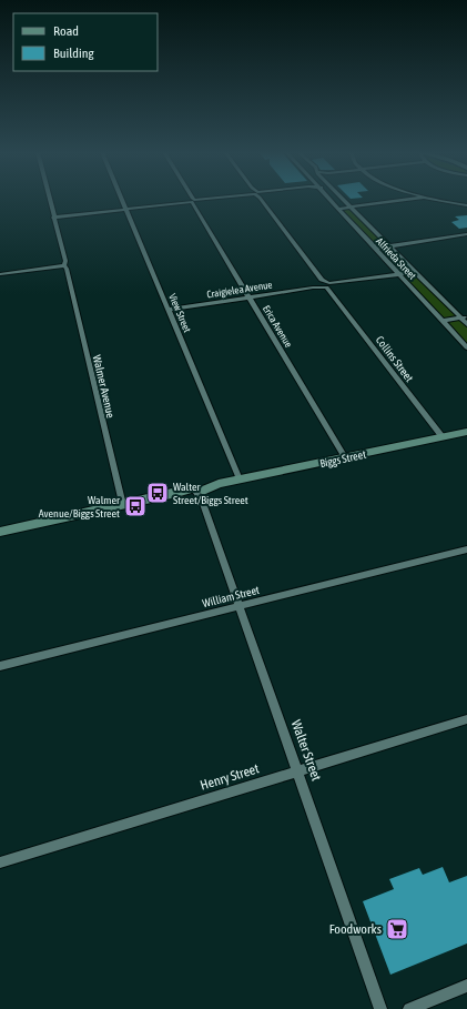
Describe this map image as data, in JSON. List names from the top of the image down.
{
  "streets": {
    "street": [
      "Alfrieda Street",
      "Craigielea Avenue",
      "View Street",
      "Erica Avenue",
      "Collins Street",
      "Walmer Avenue",
      "Biggs Street",
      "William Street",
      "Walter Street",
      "Henry Street"
    ]
  },
  "crossings": [
    ["Alfrieda Street", "Craigielea Avenue"],
    ["Craigielea Avenue", "View Street"],
    ["Craigielea Avenue", "Erica Avenue"],
    ["Craigielea Avenue", "Collins Street"],
    ["View Street", "Biggs Street"],
    ["Erica Avenue", "Biggs Street"],
    ["Collins Street", "Biggs Street"],
    ["Walmer Avenue", "Biggs Street"],
    ["Biggs Street", "Walter Street"],
    ["William Street", "Walter Street"],
    ["Walter Street", "Henry Street"]
  ],
  "places": {
    "bus stop": ["Walter Street/Biggs Street", "Walmer Avenue/Biggs Street"],
    "supermarket": ["Foodworks"]
  },
  "legend": ["Road", "Building"]
}
